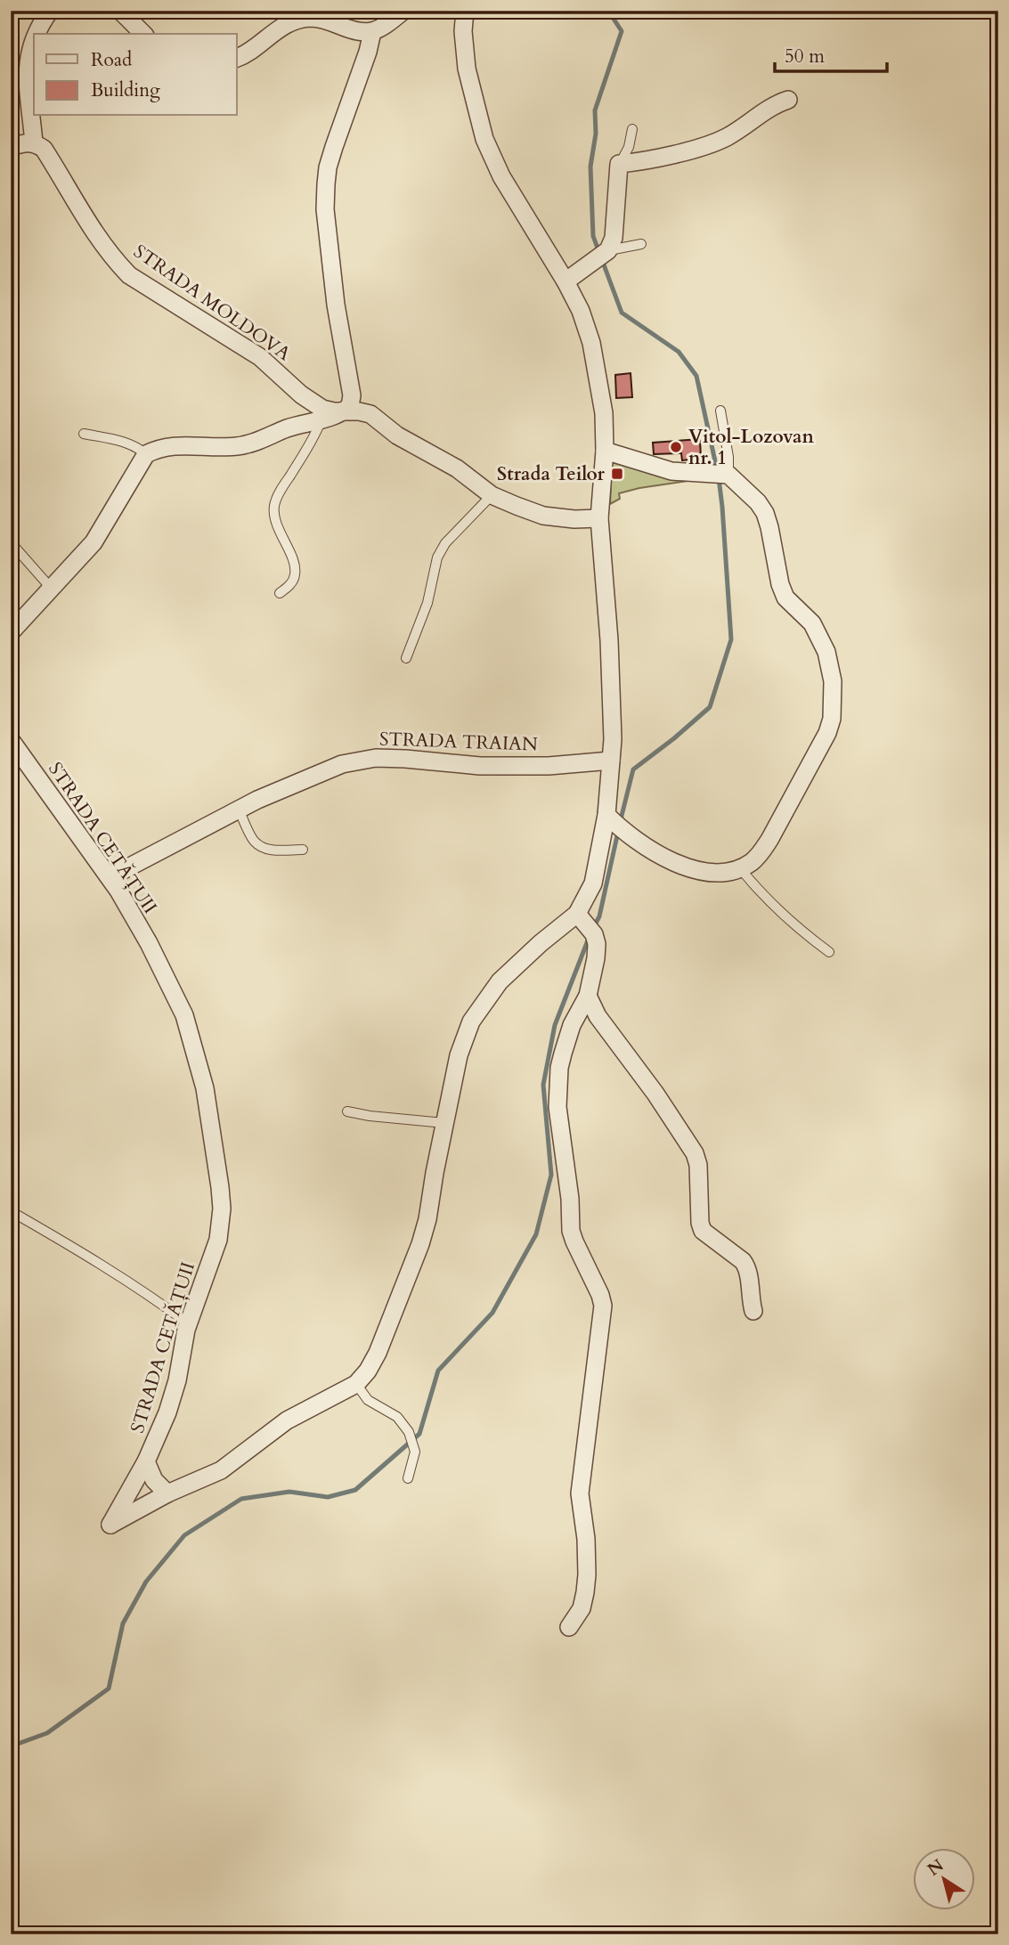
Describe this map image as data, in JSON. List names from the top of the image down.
{
  "streets": {
    "street": ["STRADA MOLDOVA", "STRADA TRAIAN", "STRADA CETĂȚUII"]
  },
  "crossings": [
    ["STRADA TRAIAN", "STRADA CETĂȚUII"]
  ],
  "places": {
    "other": ["Vitol-Lozovan nr. 1"],
    "transit": ["Strada Teilor"]
  },
  "legend": ["Road", "Building"],
  "scale_bar": "50 m",
  "north": "top left"
}
